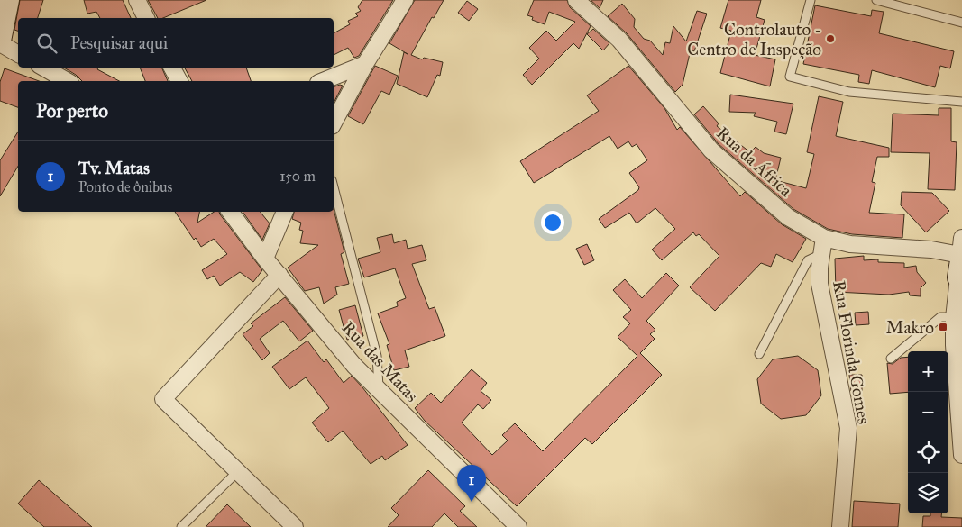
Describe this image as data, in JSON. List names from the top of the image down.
{
  "streets": {
    "street": ["Rua da África", "Rua Florinda Gomes", "Rua das Matas"]
  },
  "crossings": [
    ["Rua da África", "Rua Florinda Gomes"]
  ],
  "places": {
    "other": ["Controlauto - Centro de Inspeção"],
    "transit": ["Makro"]
  },
  "page": {
    "search": "Pesquisar aqui",
    "heading": "Por perto",
    "list": [
      {
        "mark": "1",
        "name": "Tv. Matas",
        "note": "Ponto de ônibus",
        "value": "150 m"
      }
    ],
    "map_buttons": ["+", "−"],
    "pins": "1"
  }
}
